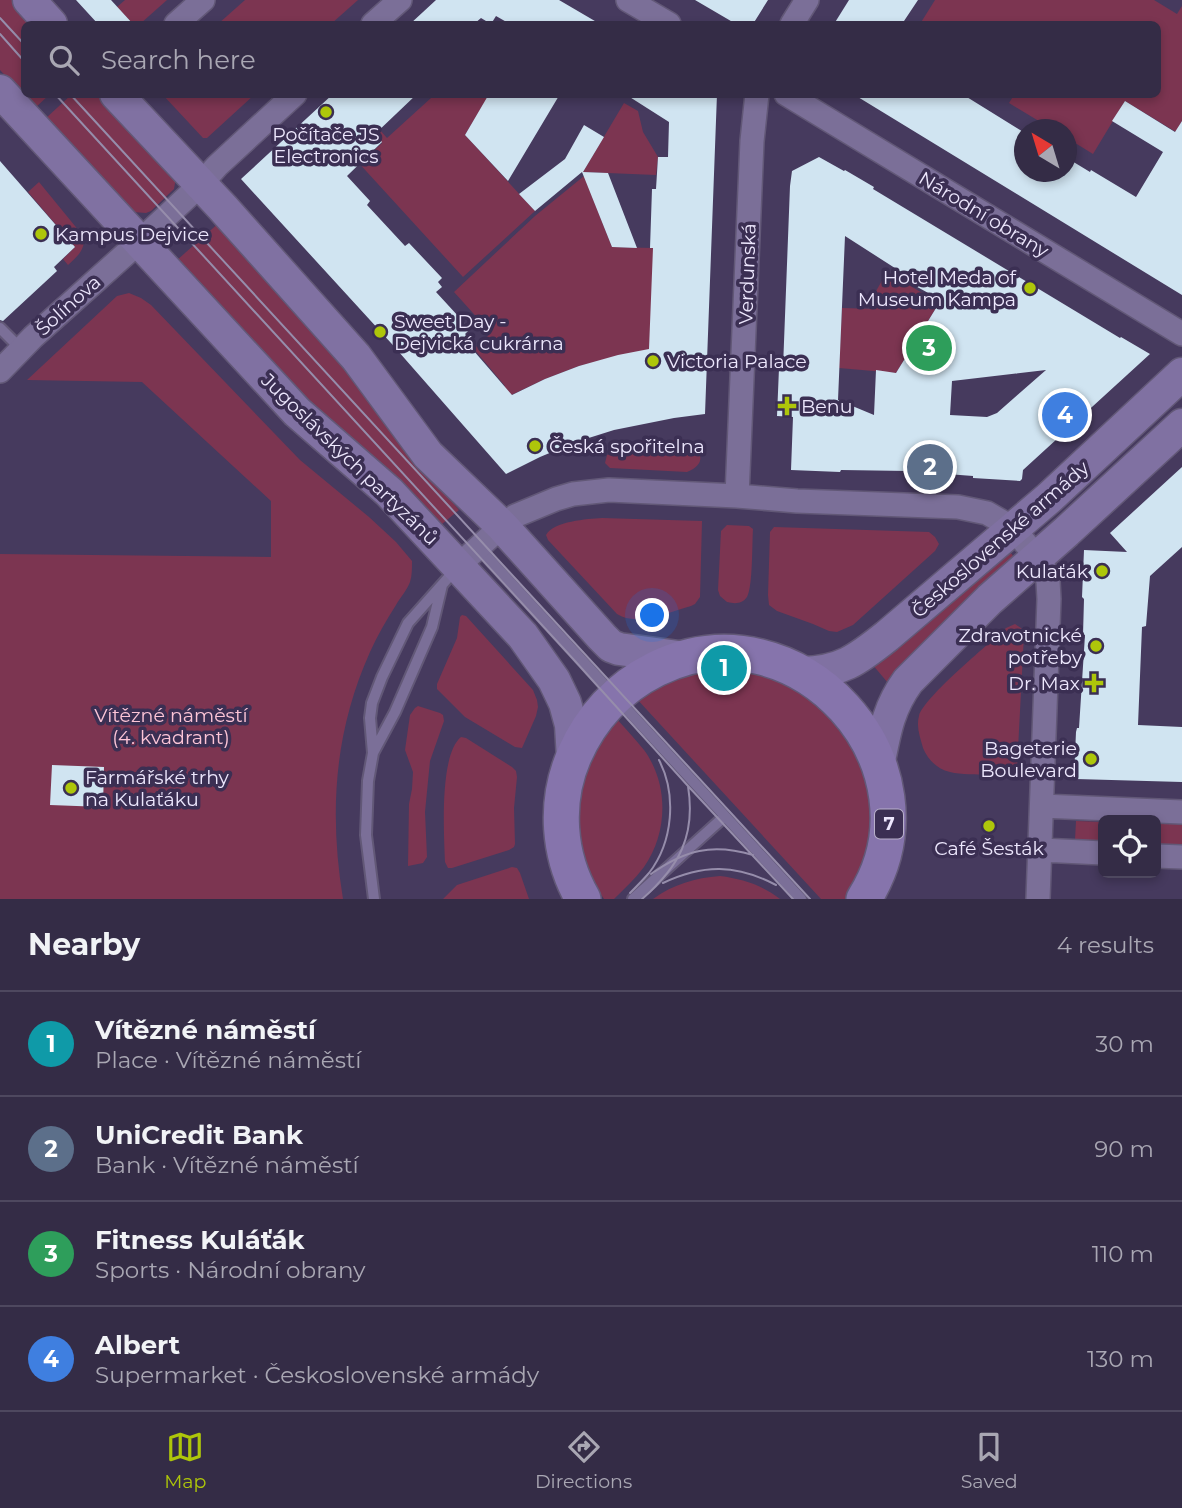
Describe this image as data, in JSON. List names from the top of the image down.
{
  "streets": {
    "main road": ["Jugoslávských partyzánů", "Československé armády", "7"],
    "street": ["Národní obrany", "Verdunská", "Šolínova"]
  },
  "crossings": [
    ["Šolínova", "Jugoslávských partyzánů"],
    ["Jugoslávských partyzánů", "7"],
    ["Československé armády", "7"]
  ],
  "parks": ["Vítězné náměstí (4. kvadrant)"],
  "places": {
    "other": [
      "Počítače JS Electronics",
      "Kampus Dejvice",
      "Hotel Meda of Museum Kampa",
      "Sweet Day - Dejvická cukrárna",
      "Victoria Palace",
      "Česká spořitelna",
      "Kulaťák",
      "Zdravotnické potřeby",
      "Bageterie Boulevard",
      "Farmářské trhy na Kulaťáku",
      "Café Šesták"
    ],
    "health": ["Benu", "Dr. Max"]
  },
  "north": "top left",
  "page": {
    "search": "Search here",
    "pins": [
      "3",
      "4",
      "2",
      "1"
    ],
    "heading": ["Nearby", "4 results"],
    "list": [
      {
        "mark": "1",
        "name": "Vítězné náměstí",
        "note": "Place · Vítězné náměstí",
        "value": "30 m"
      },
      {
        "mark": "2",
        "name": "UniCredit Bank",
        "note": "Bank · Vítězné náměstí",
        "value": "90 m"
      },
      {
        "mark": "3",
        "name": "Fitness Kuláťák",
        "note": "Sports · Národní obrany",
        "value": "110 m"
      },
      {
        "mark": "4",
        "name": "Albert",
        "note": "Supermarket · Československé armády",
        "value": "130 m"
      }
    ],
    "nav": ["Map", "Directions", "Saved"]
  }
}
